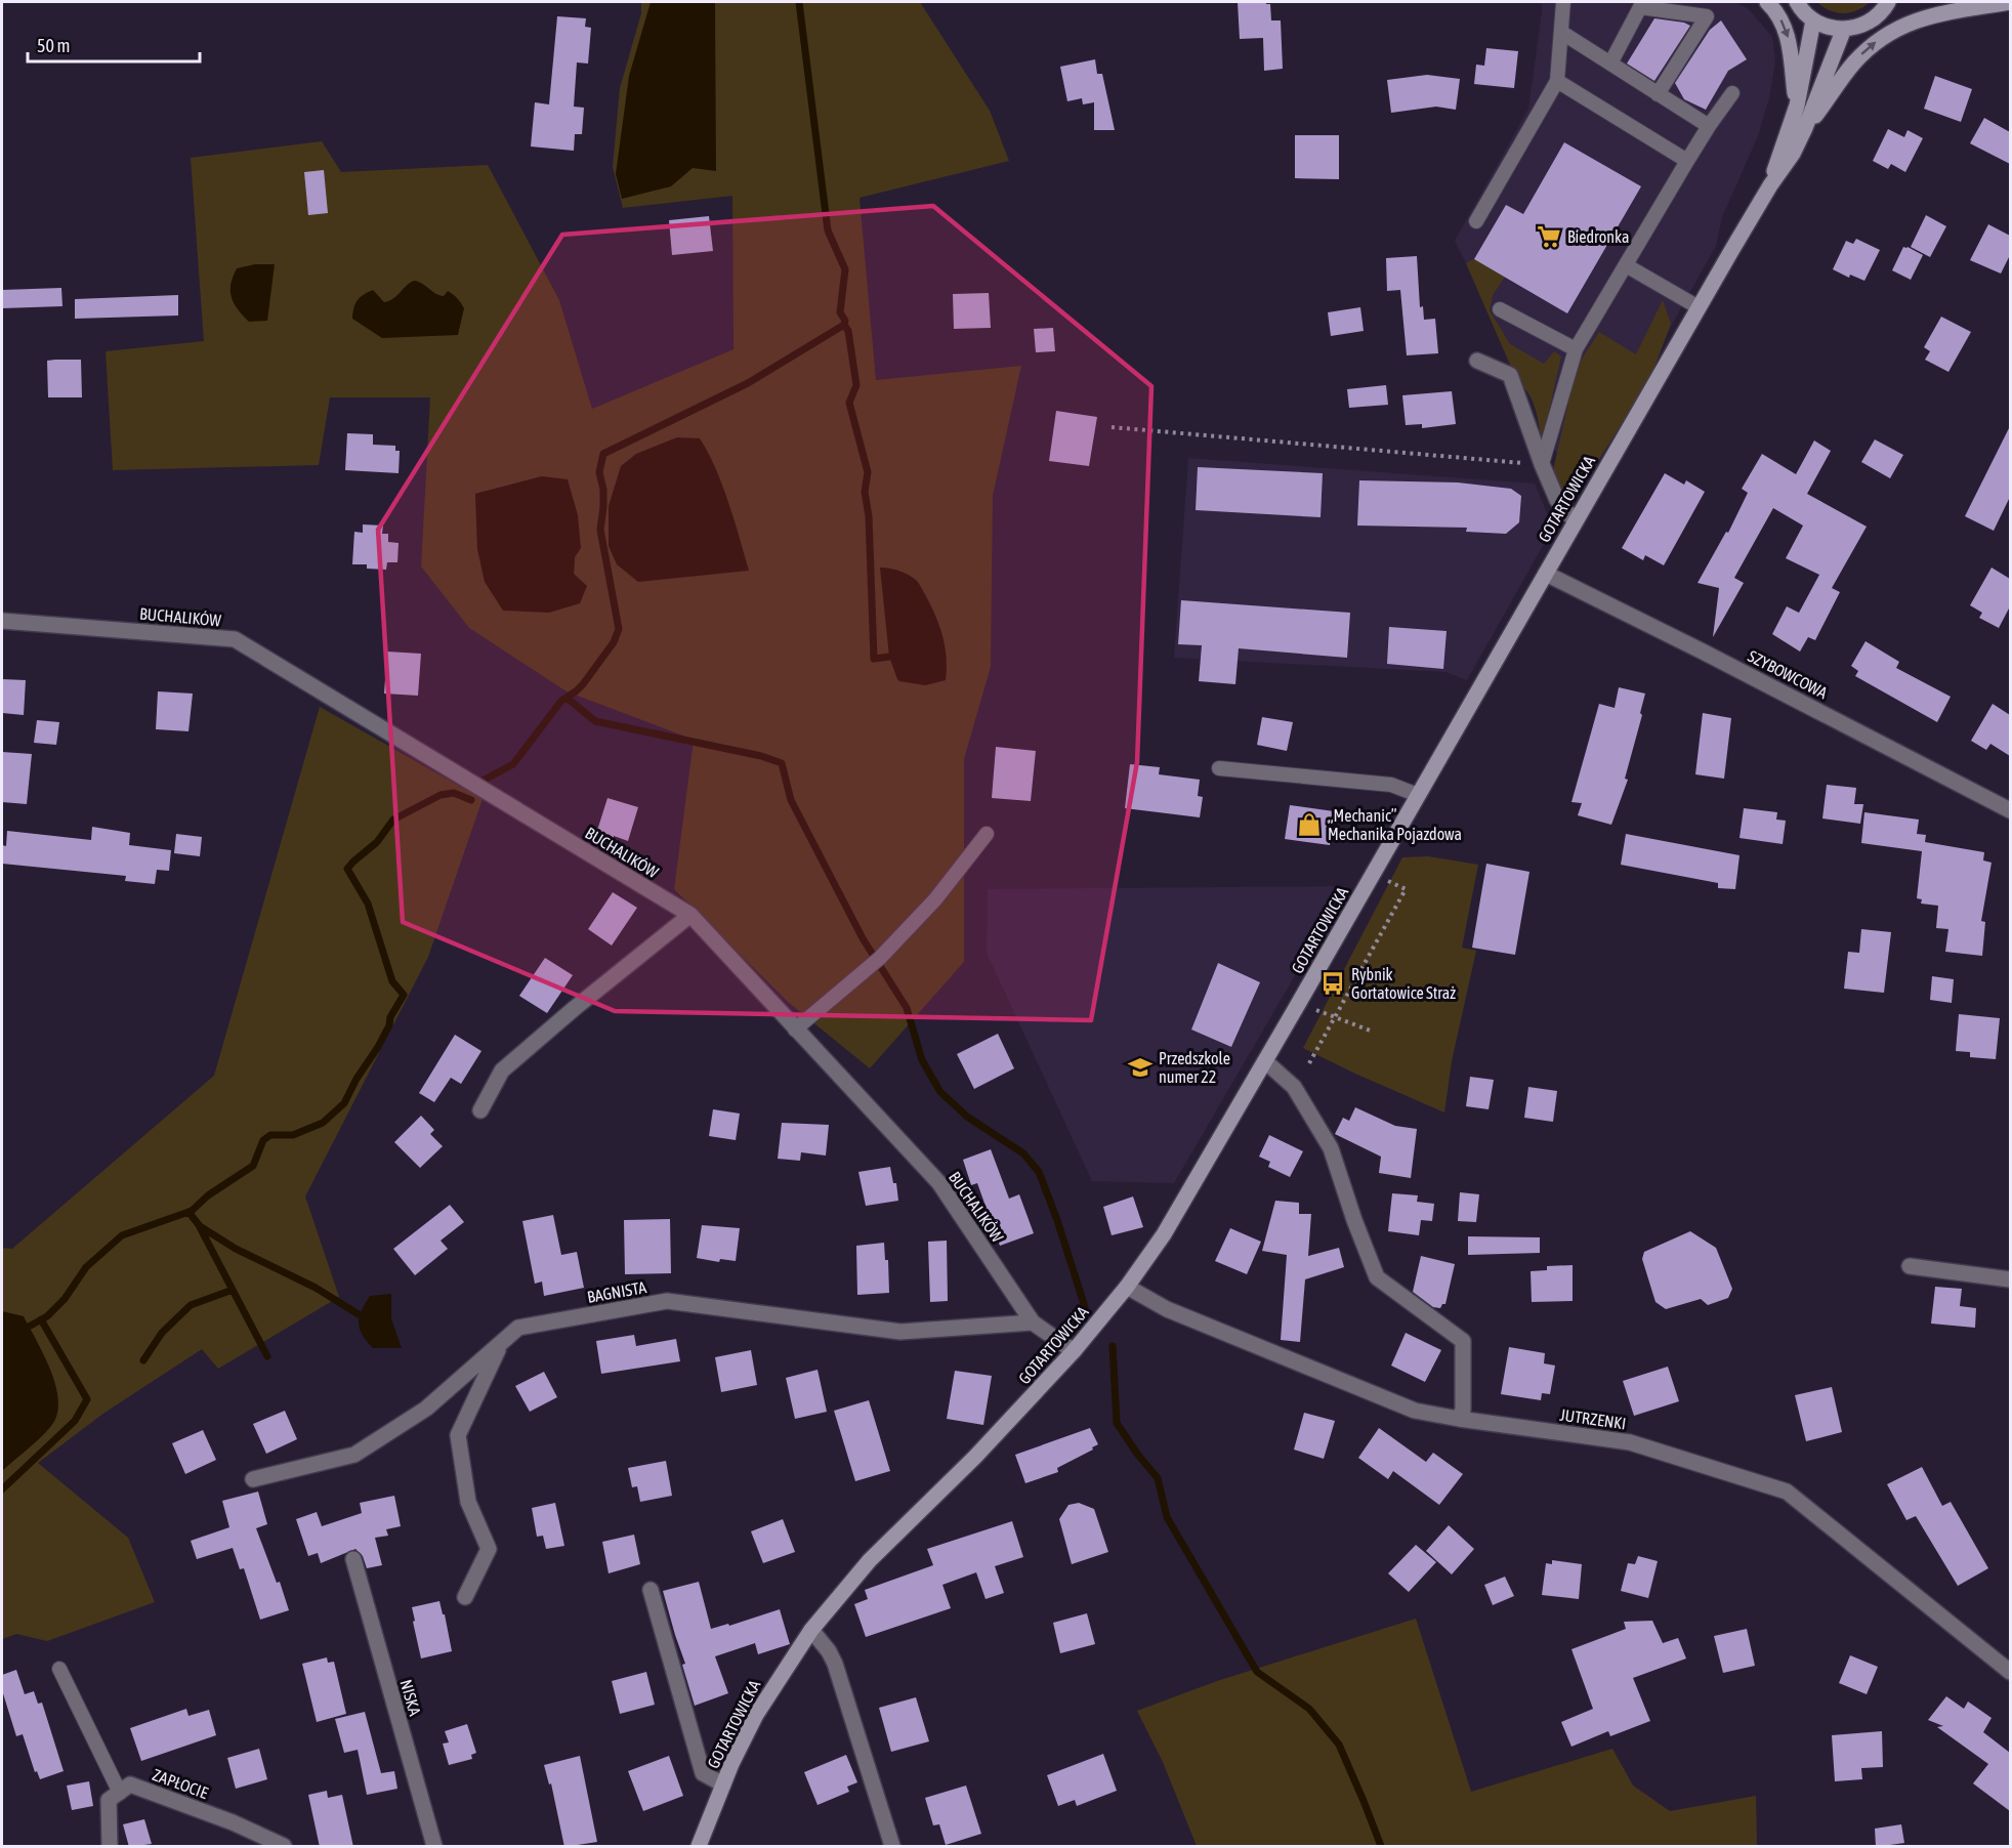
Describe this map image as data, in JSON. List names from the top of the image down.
{
  "streets": {
    "street": [
      "GOTARTOWICKA",
      "BUCHALIKÓW",
      "SZYBOWCOWA",
      "BAGNISTA",
      "JUTRZENKI",
      "NISKA",
      "ZAPŁOCIE"
    ]
  },
  "crossings": [
    ["GOTARTOWICKA", "BUCHALIKÓW"],
    ["GOTARTOWICKA", "SZYBOWCOWA"],
    ["GOTARTOWICKA", "JUTRZENKI"],
    ["BUCHALIKÓW", "BAGNISTA"]
  ],
  "places": {
    "supermarket": ["Biedronka"],
    "shop": ["„Mechanic” Mechanika Pojazdowa"],
    "bus stop": ["Rybnik Gortatowice Straż"],
    "school or university": ["Przedszkole numer 22"]
  },
  "scale_bar": "50 m"
}
